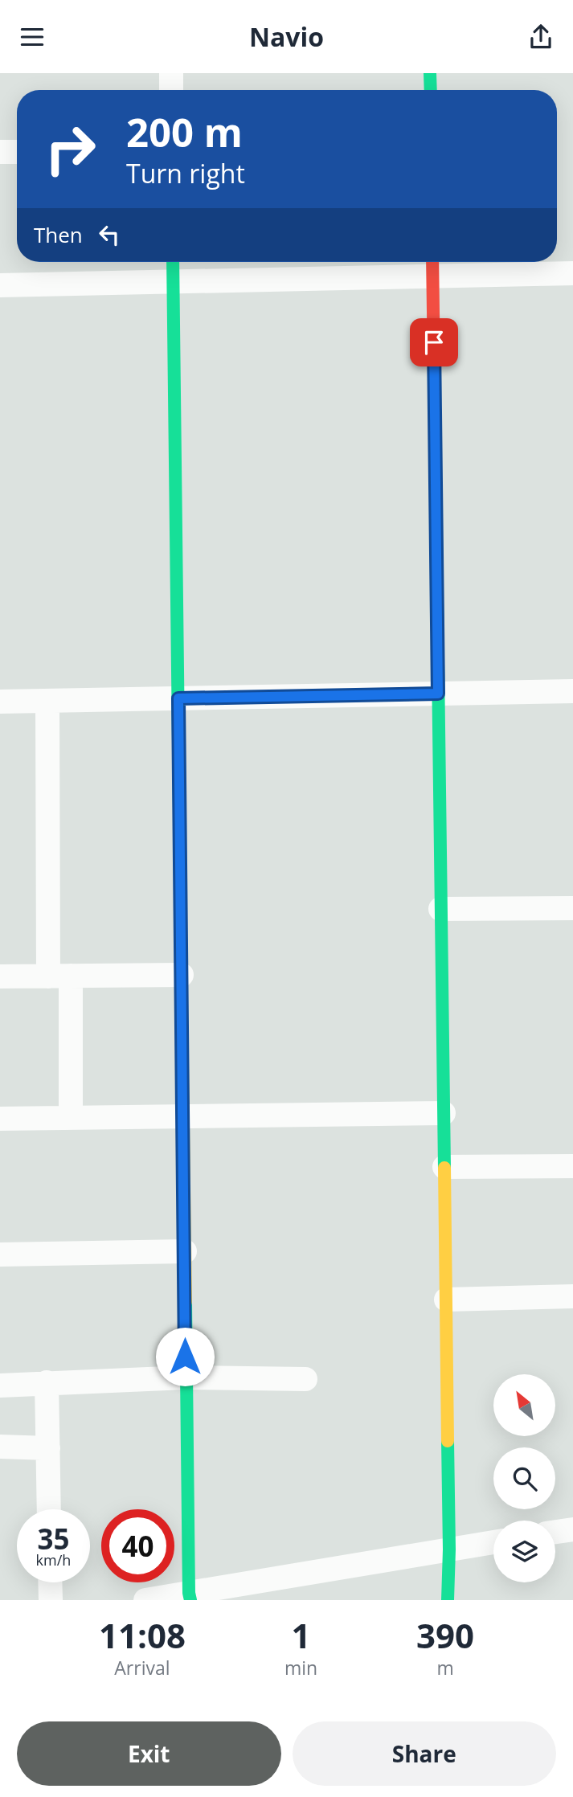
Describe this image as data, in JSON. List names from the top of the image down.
{
  "north": "top left",
  "page": {
    "header": "Navio",
    "turn": ["200 m", "Turn right"],
    "then": "Then",
    "speed": "35 km/h",
    "limit": "40",
    "eta": [
      "11:08",
      "Arrival",
      "1",
      "min",
      "390",
      "m"
    ],
    "buttons": ["Exit", "Share"]
  }
}
